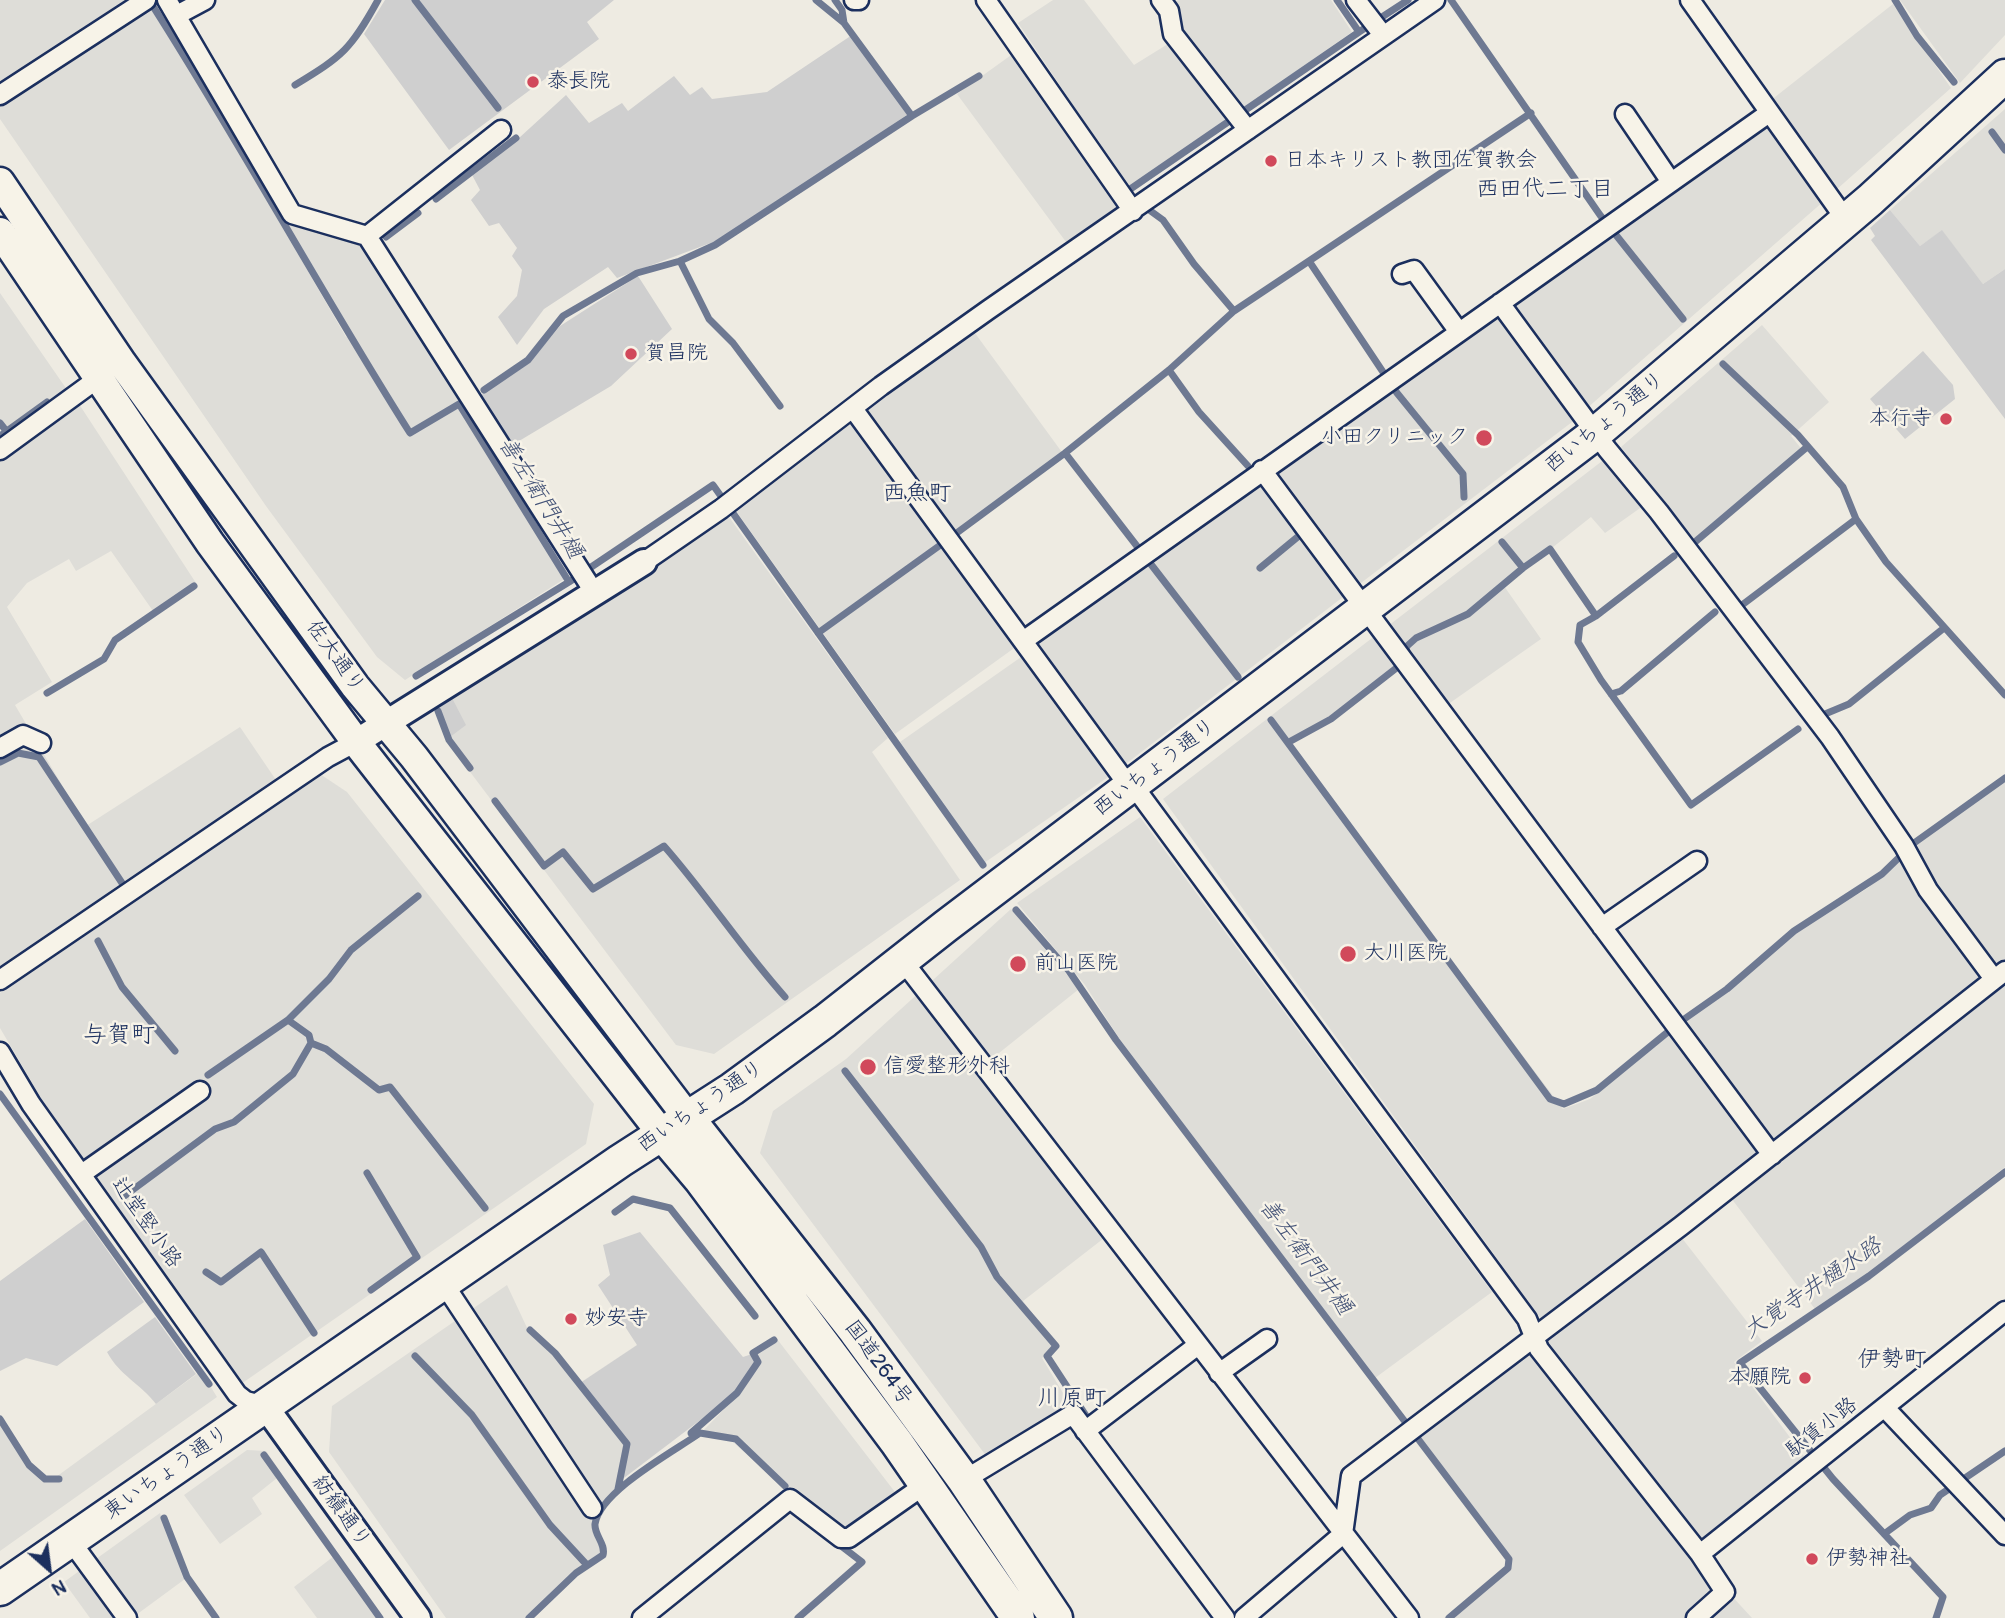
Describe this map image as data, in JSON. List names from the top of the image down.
{
  "streets": {
    "highway": ["西いちょう通り", "国道264号", "東いちょう通り"],
    "main road": ["佐大通り"],
    "street": ["辻堂竪小路", "駄賃小路", "紡績通り"]
  },
  "crossings": [
    ["西いちょう通り", "佐大通り"],
    ["西いちょう通り", "辻堂竪小路"],
    ["西いちょう通り", "国道264号"],
    ["西いちょう通り", "東いちょう通り"],
    ["西いちょう通り", "紡績通り"],
    ["佐大通り", "国道264号"],
    ["辻堂竪小路", "東いちょう通り"],
    ["辻堂竪小路", "紡績通り"],
    ["東いちょう通り", "紡績通り"]
  ],
  "districts": [
    "西田代二丁目",
    "西魚町",
    "与賀町",
    "伊勢町",
    "川原町"
  ],
  "water": ["善左衛門井樋", "大覚寺井樋水路"],
  "places": [
    "泰長院",
    "日本キリスト教団佐賀教会",
    "賀昌院",
    "本行寺",
    "小田クリニック",
    "大川医院",
    "前山医院",
    "信愛整形外科",
    "妙安寺",
    "本願院",
    "伊勢神社"
  ],
  "north": "bottom right"
}
